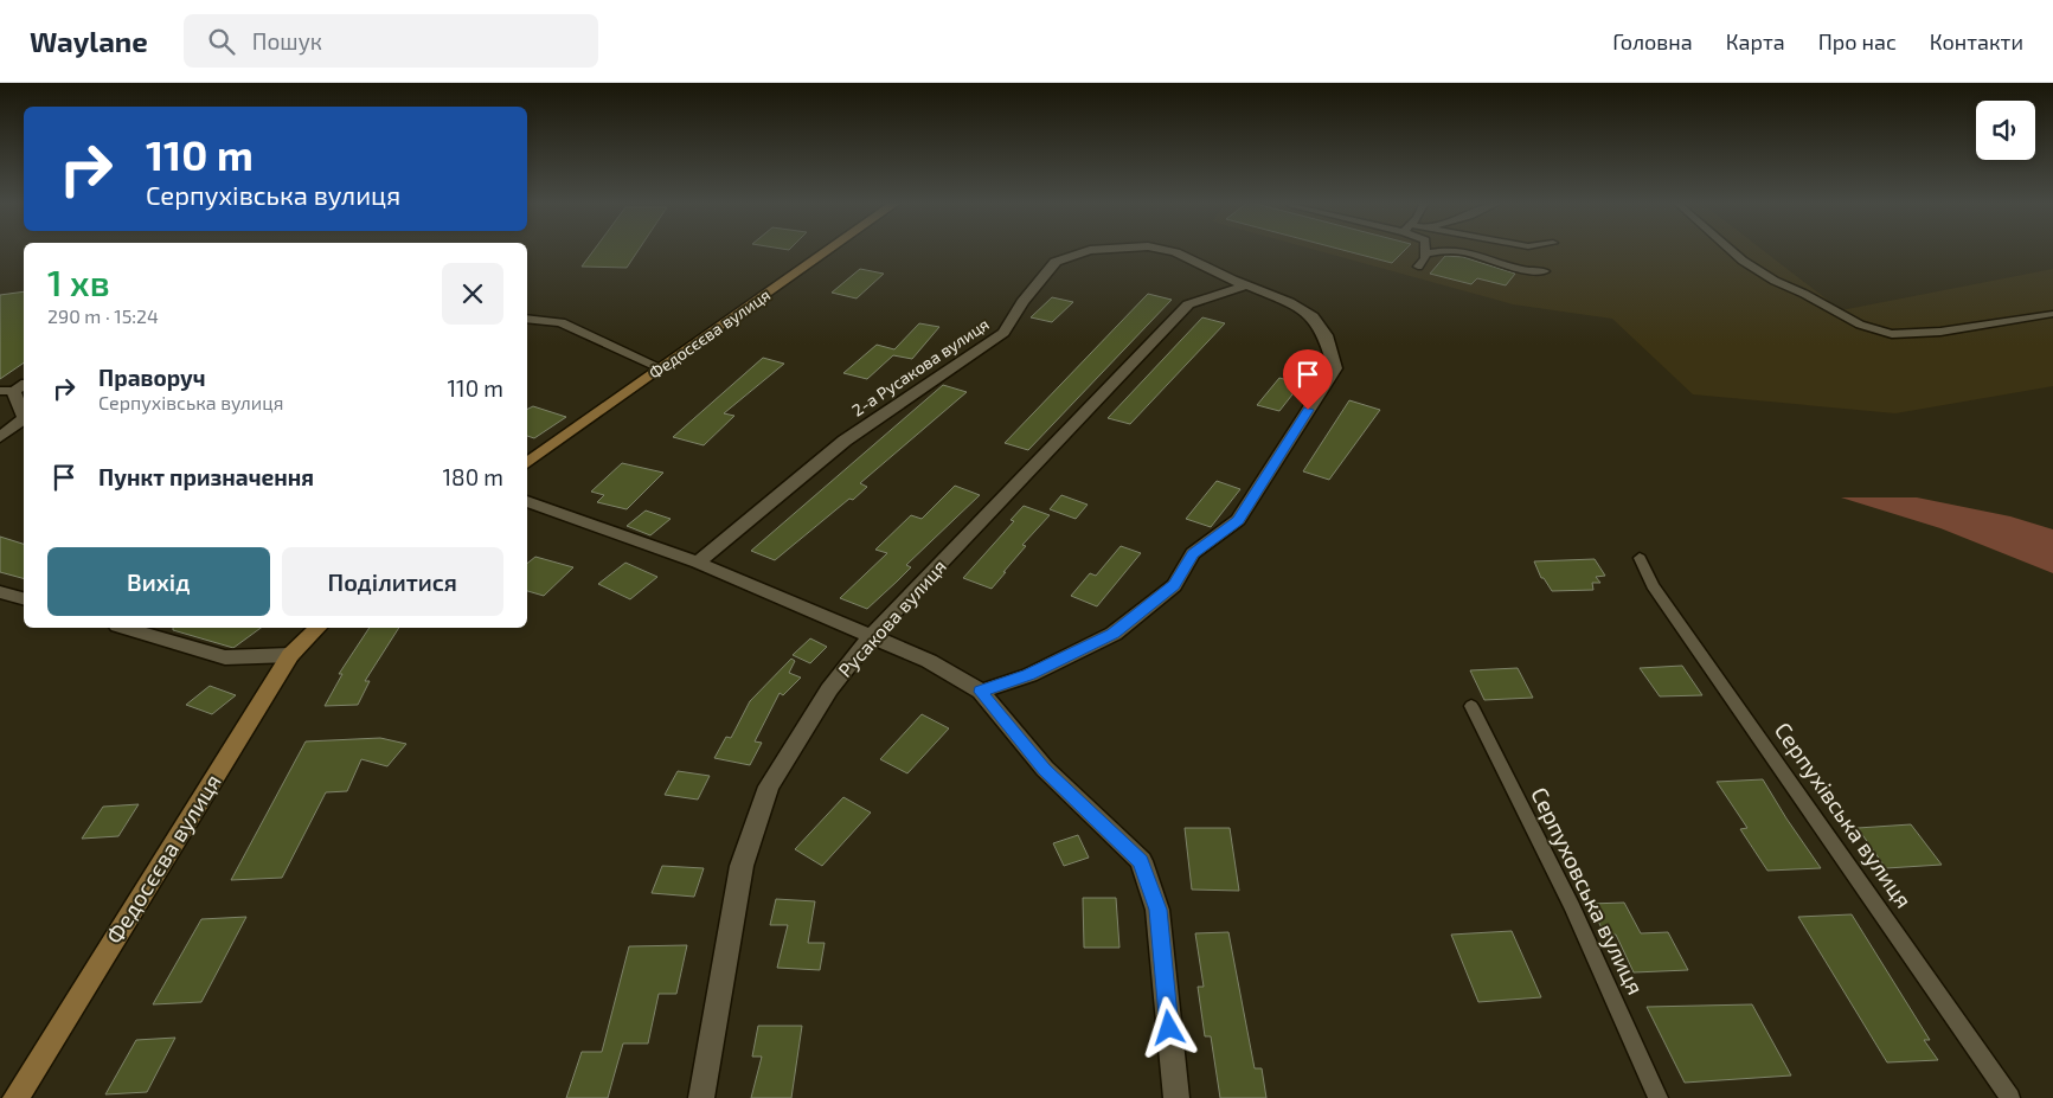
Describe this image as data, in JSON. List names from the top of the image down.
{
  "streets": {
    "main road": ["Федосєєва вулиця"],
    "street": ["2-а Русакова вулиця", "Русакова вулиця"],
    "lane": ["Серпухівська вулиця", "Серпуховська вулиця"]
  },
  "crossings": [
    ["2-а Русакова вулиця", "Русакова вулиця"]
  ],
  "page": {
    "header": "Waylane",
    "search": "Пошук",
    "nav": [
      "Головна",
      "Карта",
      "Про нас",
      "Контакти"
    ],
    "turn": ["110 m", "Серпухівська вулиця"],
    "heading": ["1 хв", "290 m · 15:24"],
    "list": [
      {
        "name": "Праворуч",
        "note": "Серпухівська вулиця",
        "value": "110 m"
      },
      {
        "name": "Пункт призначення",
        "value": "180 m"
      }
    ],
    "buttons": ["Вихід", "Поділитися"]
  }
}
